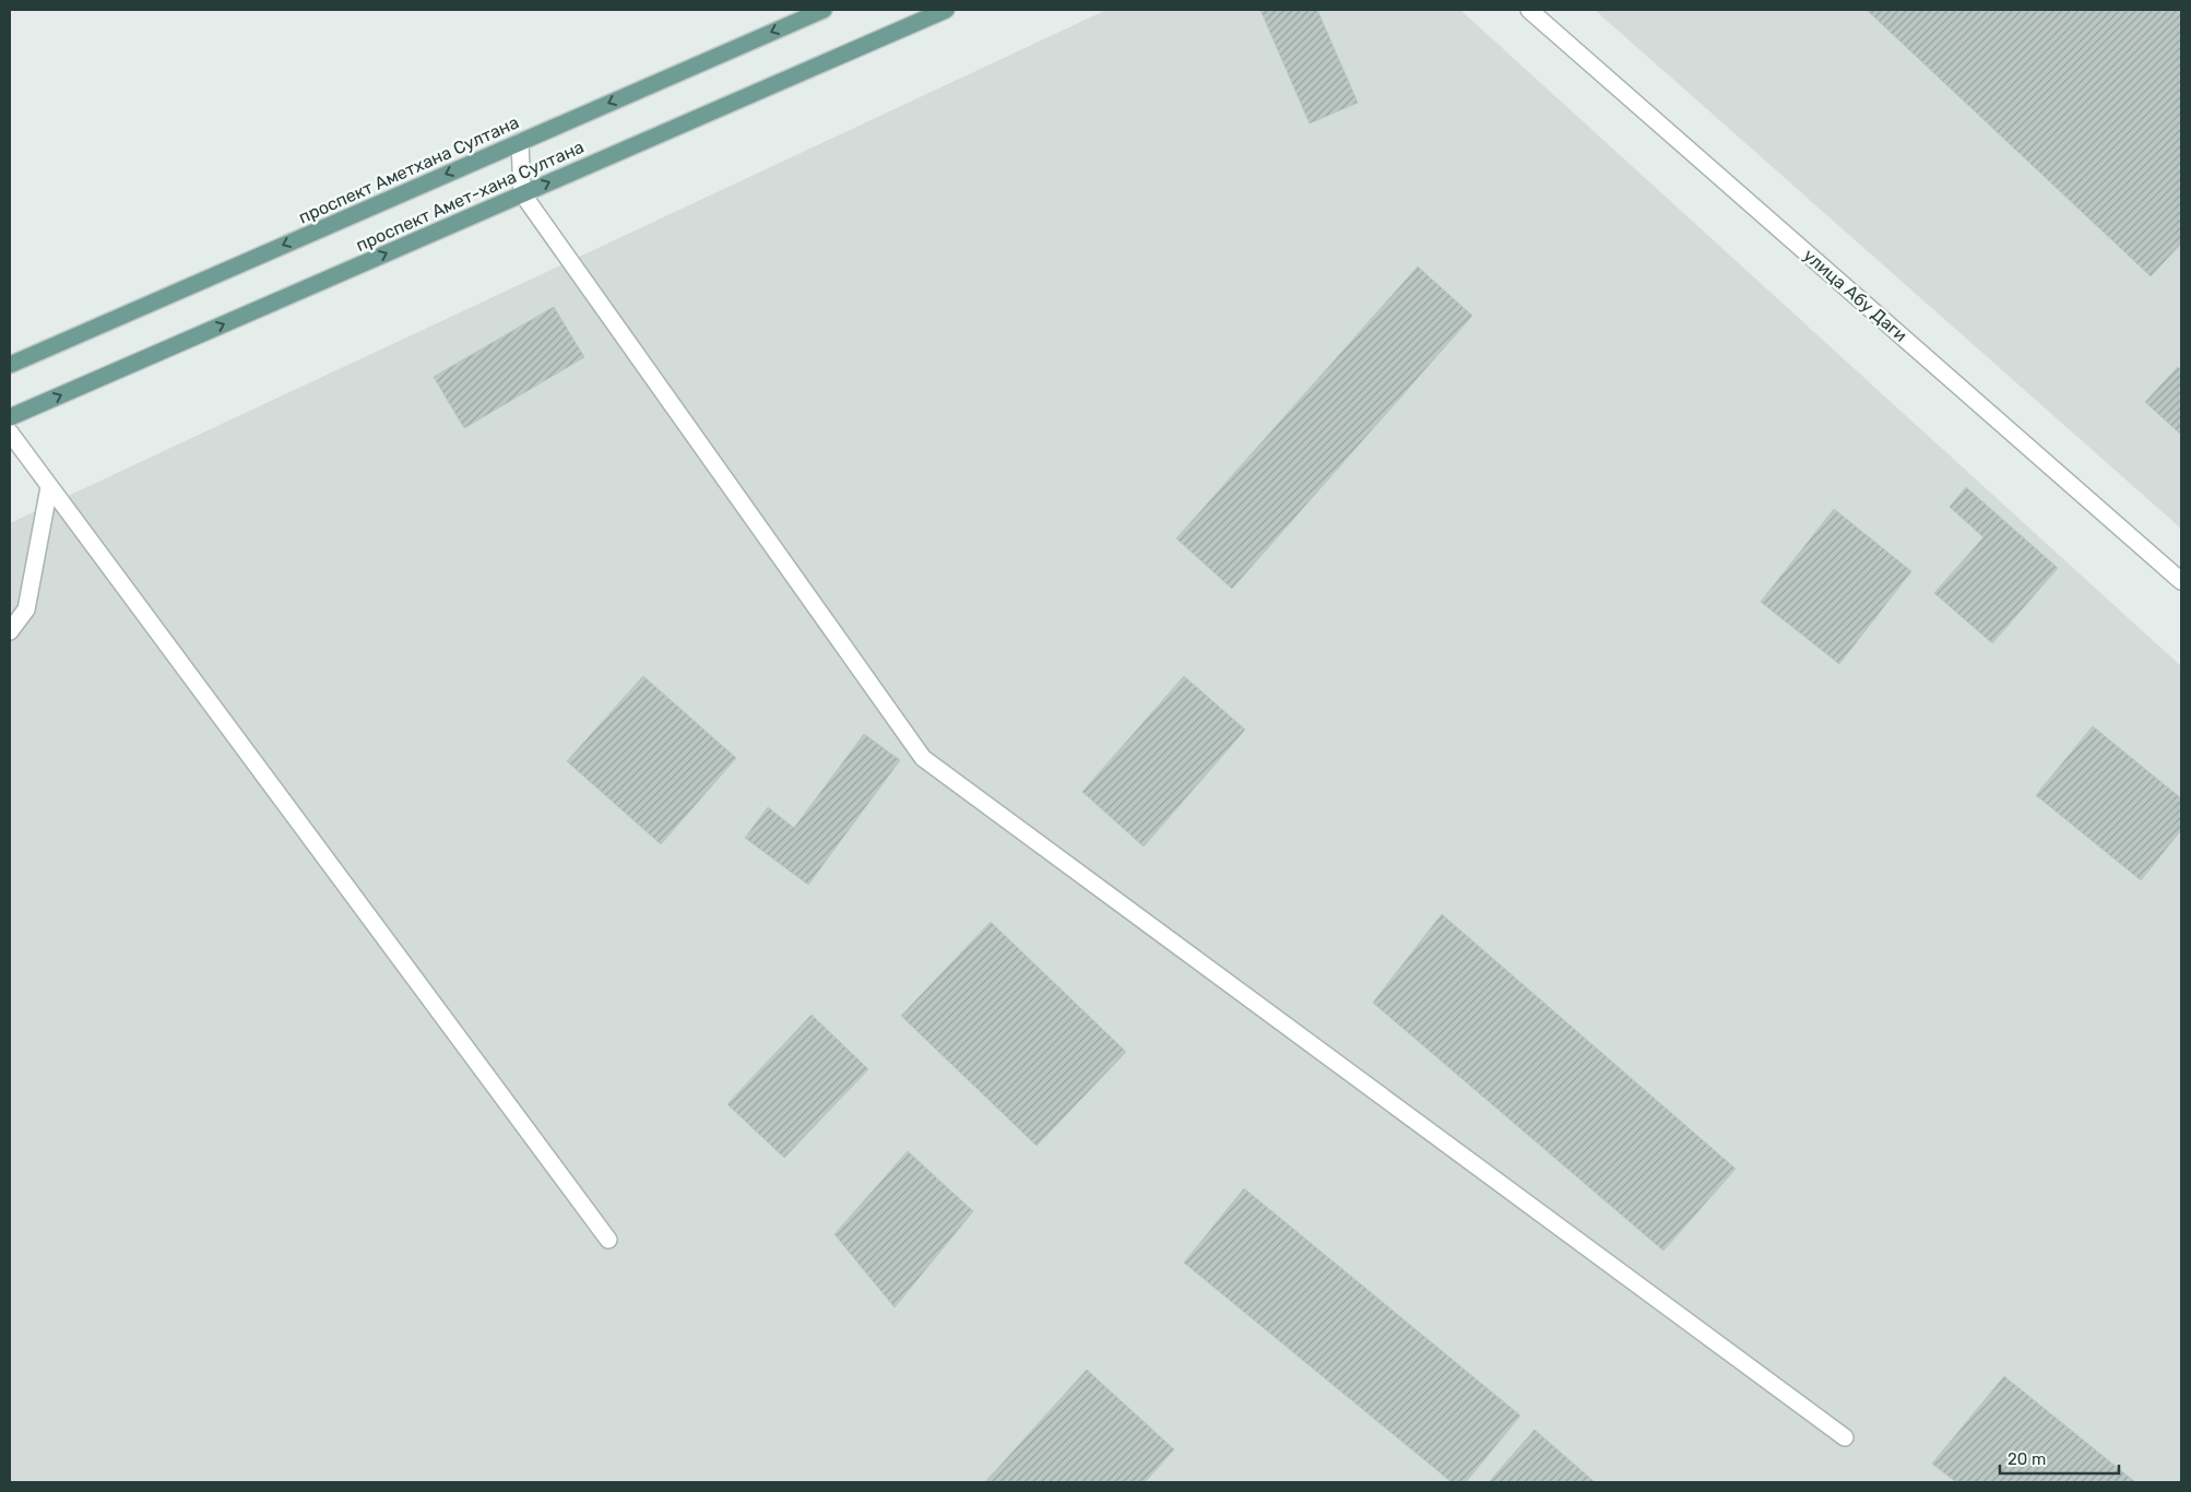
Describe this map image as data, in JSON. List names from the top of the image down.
{
  "streets": {
    "main road": ["проспект Аметхана Султана", "проспект Амет-хана Султана"],
    "street": ["улица Абу Даги"]
  },
  "one_way": ["проспект Аметхана Султана", "проспект Амет-хана Султана"],
  "scale_bar": "20 m"
}
